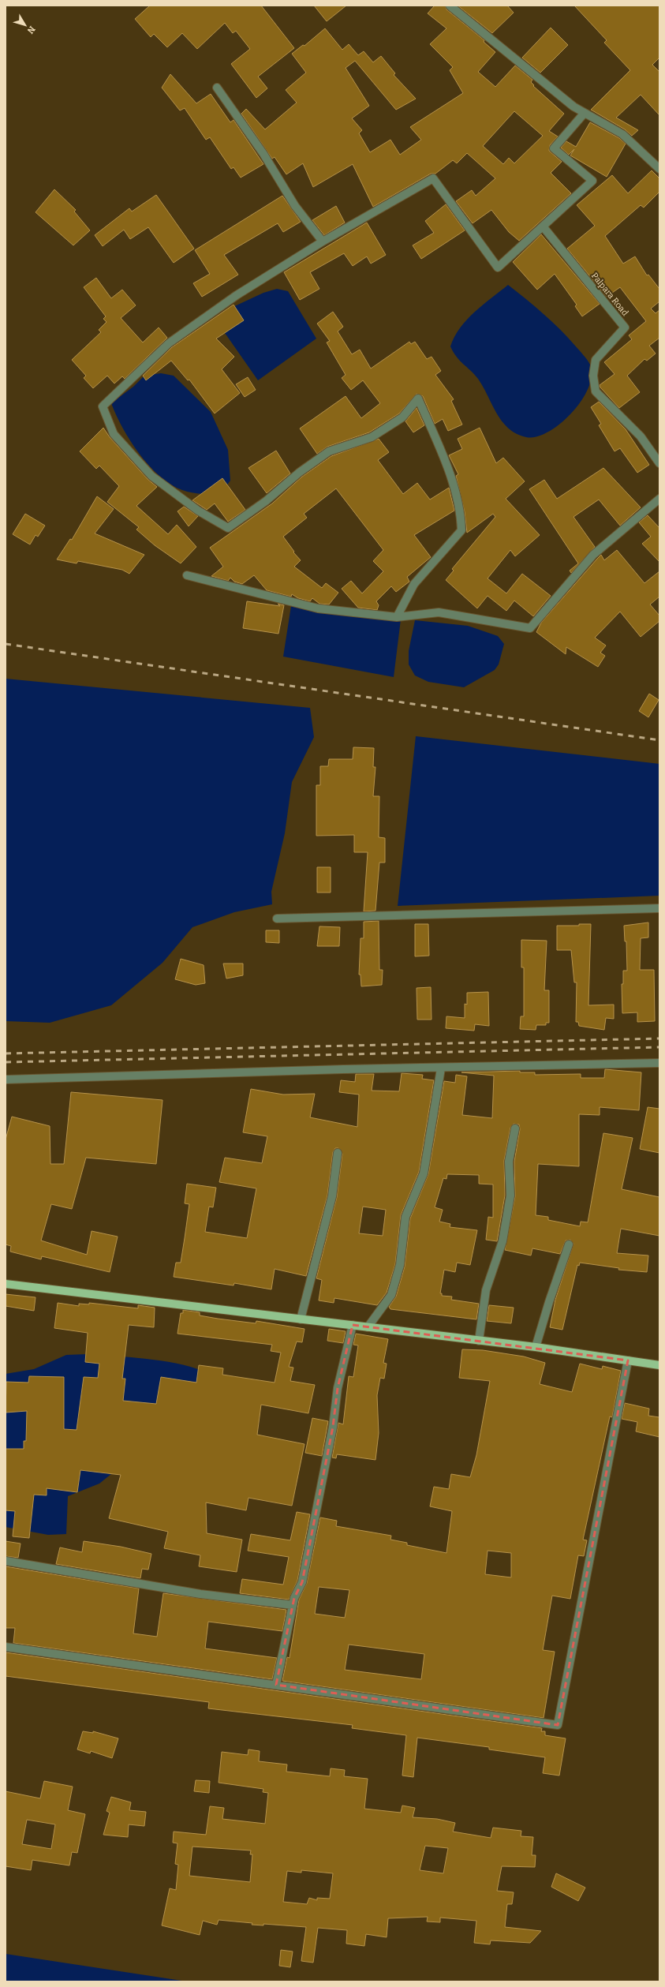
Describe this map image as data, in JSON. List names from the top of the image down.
{
  "streets": {
    "street": ["Palpara Road"]
  },
  "north": "bottom right"
}
